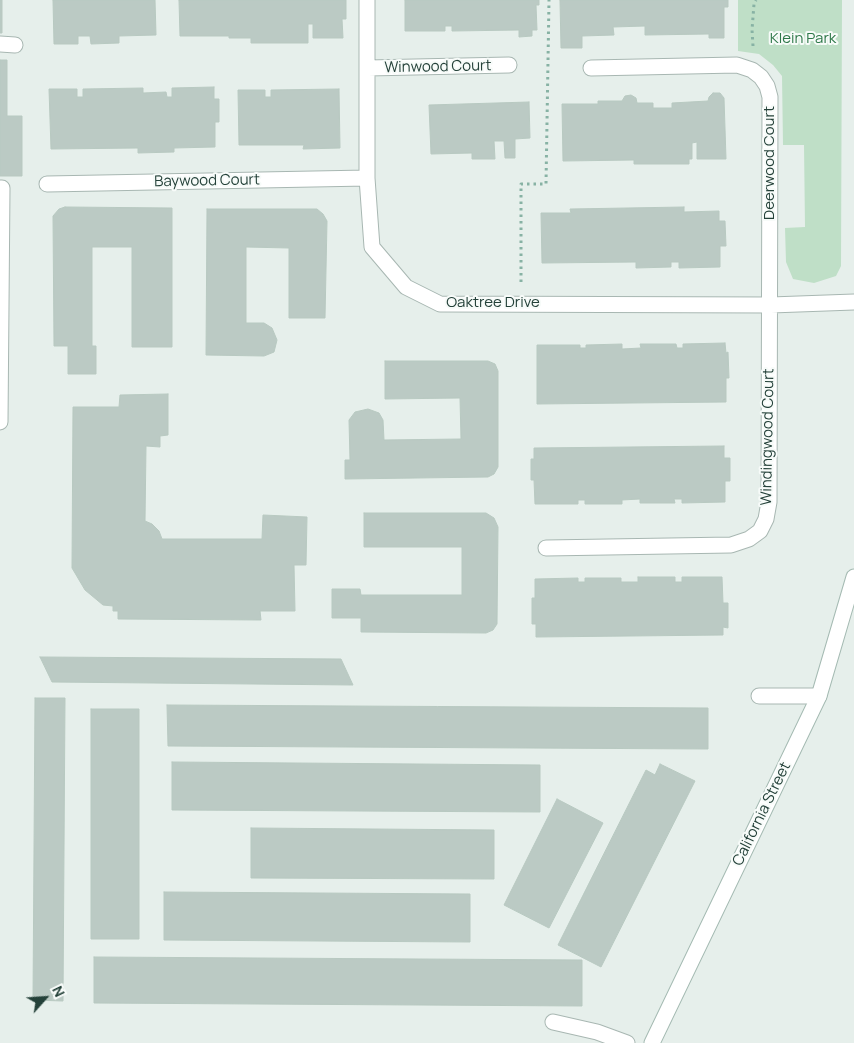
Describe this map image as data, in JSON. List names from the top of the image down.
{
  "streets": {
    "street": [
      "Winwood Court",
      "Deerwood Court",
      "Baywood Court",
      "Oaktree Drive",
      "Windingwood Court",
      "California Street"
    ]
  },
  "crossings": [
    ["Winwood Court", "Oaktree Drive"],
    ["Deerwood Court", "Oaktree Drive"],
    ["Deerwood Court", "Windingwood Court"],
    ["Baywood Court", "Oaktree Drive"],
    ["Oaktree Drive", "Windingwood Court"]
  ],
  "parks": ["Klein Park"],
  "north": "top right"
}
